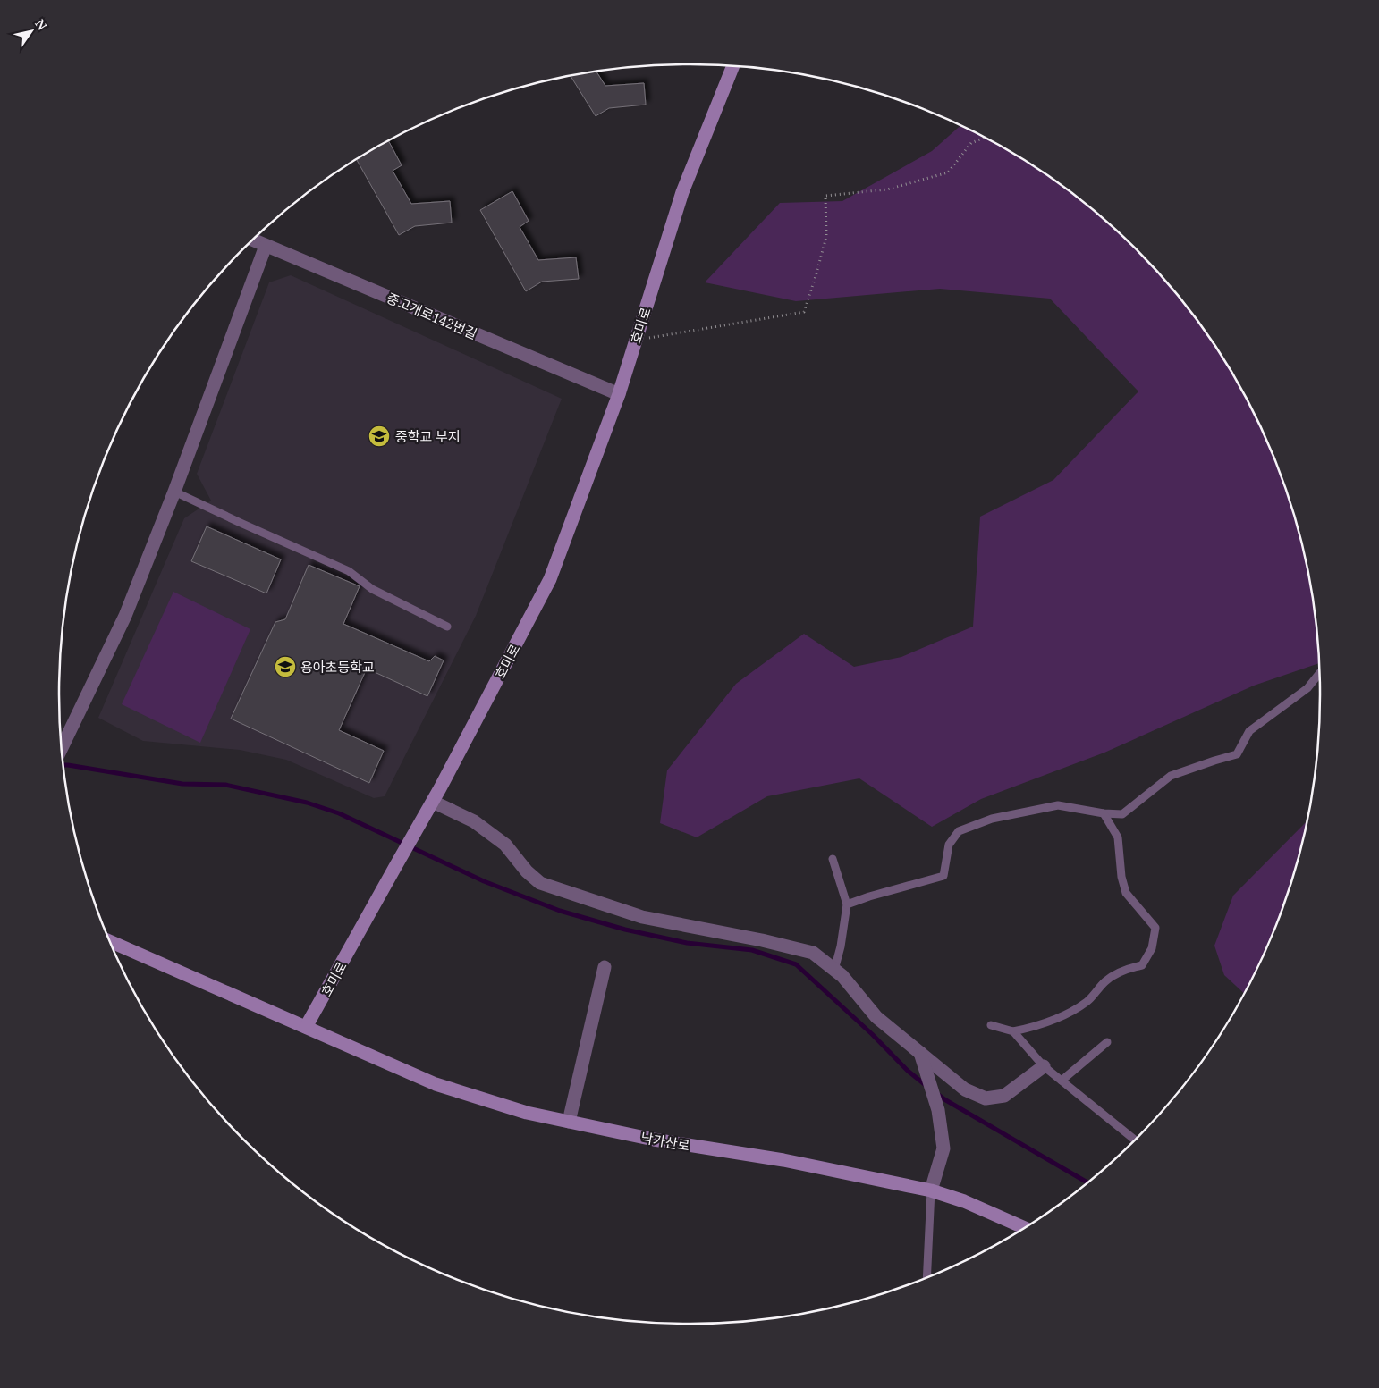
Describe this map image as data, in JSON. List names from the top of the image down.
{
  "streets": {
    "street": ["중고개로142번길", "호미로", "낙가산로"]
  },
  "crossings": [
    ["중고개로142번길", "호미로"],
    ["호미로", "낙가산로"]
  ],
  "places": {
    "school or university": ["중학교 부지", "용아초등학교"]
  },
  "north": "top right"
}
